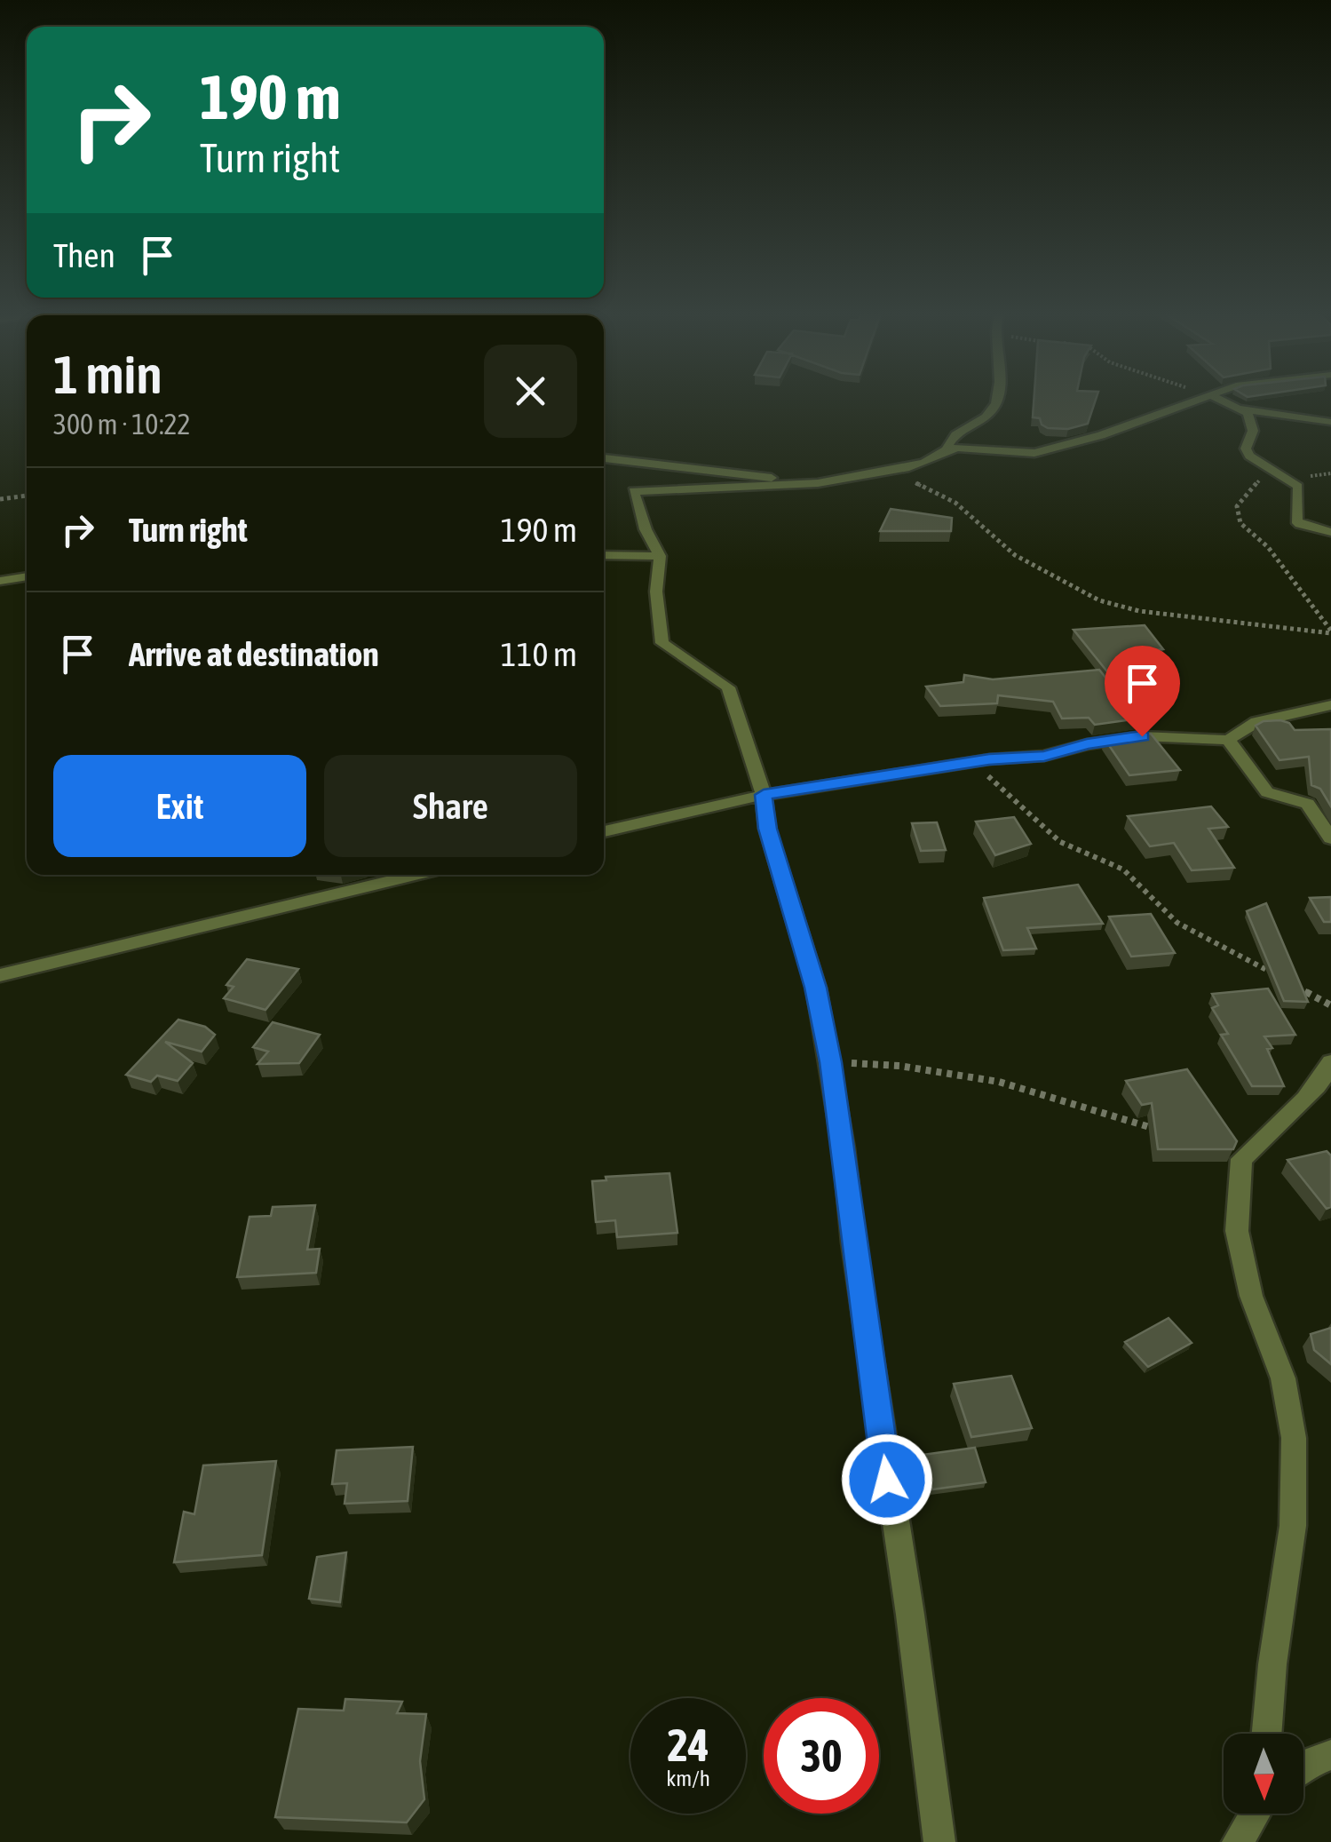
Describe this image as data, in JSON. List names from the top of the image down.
{
  "north": "bottom",
  "page": {
    "turn": ["190 m", "Turn right"],
    "then": "Then",
    "heading": ["1 min", "300 m · 10:22"],
    "list": [
      {
        "name": "Turn right",
        "value": "190 m"
      },
      {
        "name": "Arrive at destination",
        "value": "110 m"
      }
    ],
    "buttons": ["Exit", "Share"],
    "speed": "24 km/h",
    "limit": "30"
  }
}
